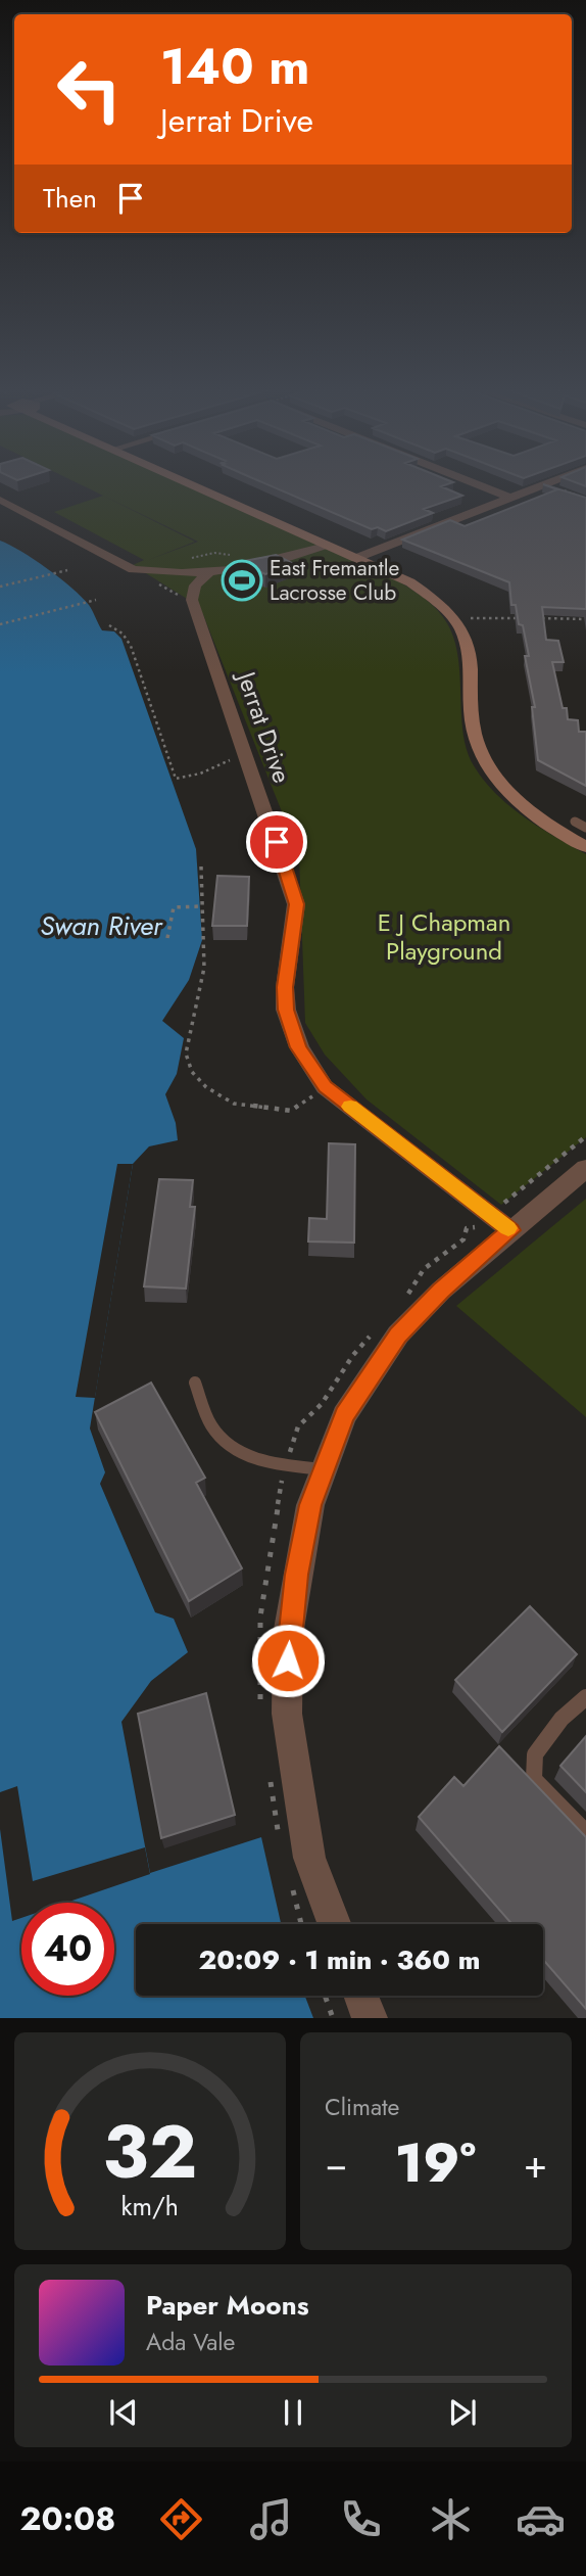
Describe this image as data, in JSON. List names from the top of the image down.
{
  "streets": {
    "street": ["Jerrat Drive"]
  },
  "water": ["Swan River"],
  "parks": ["E J Chapman Playground"],
  "places": {
    "sports": ["East Fremantle Lacrosse Club"]
  },
  "page": {
    "turn": ["140 m", "Jerrat Drive"],
    "then": "Then",
    "limit": "40",
    "trip": "20:09 · 1 min · 360 m",
    "tile": "Climate",
    "heat": ["−", "19°", "+"],
    "song": ["Paper Moons", "Ada Vale"],
    "tabs": "20:08",
    "gauge": ["32", "km/h"]
  }
}
